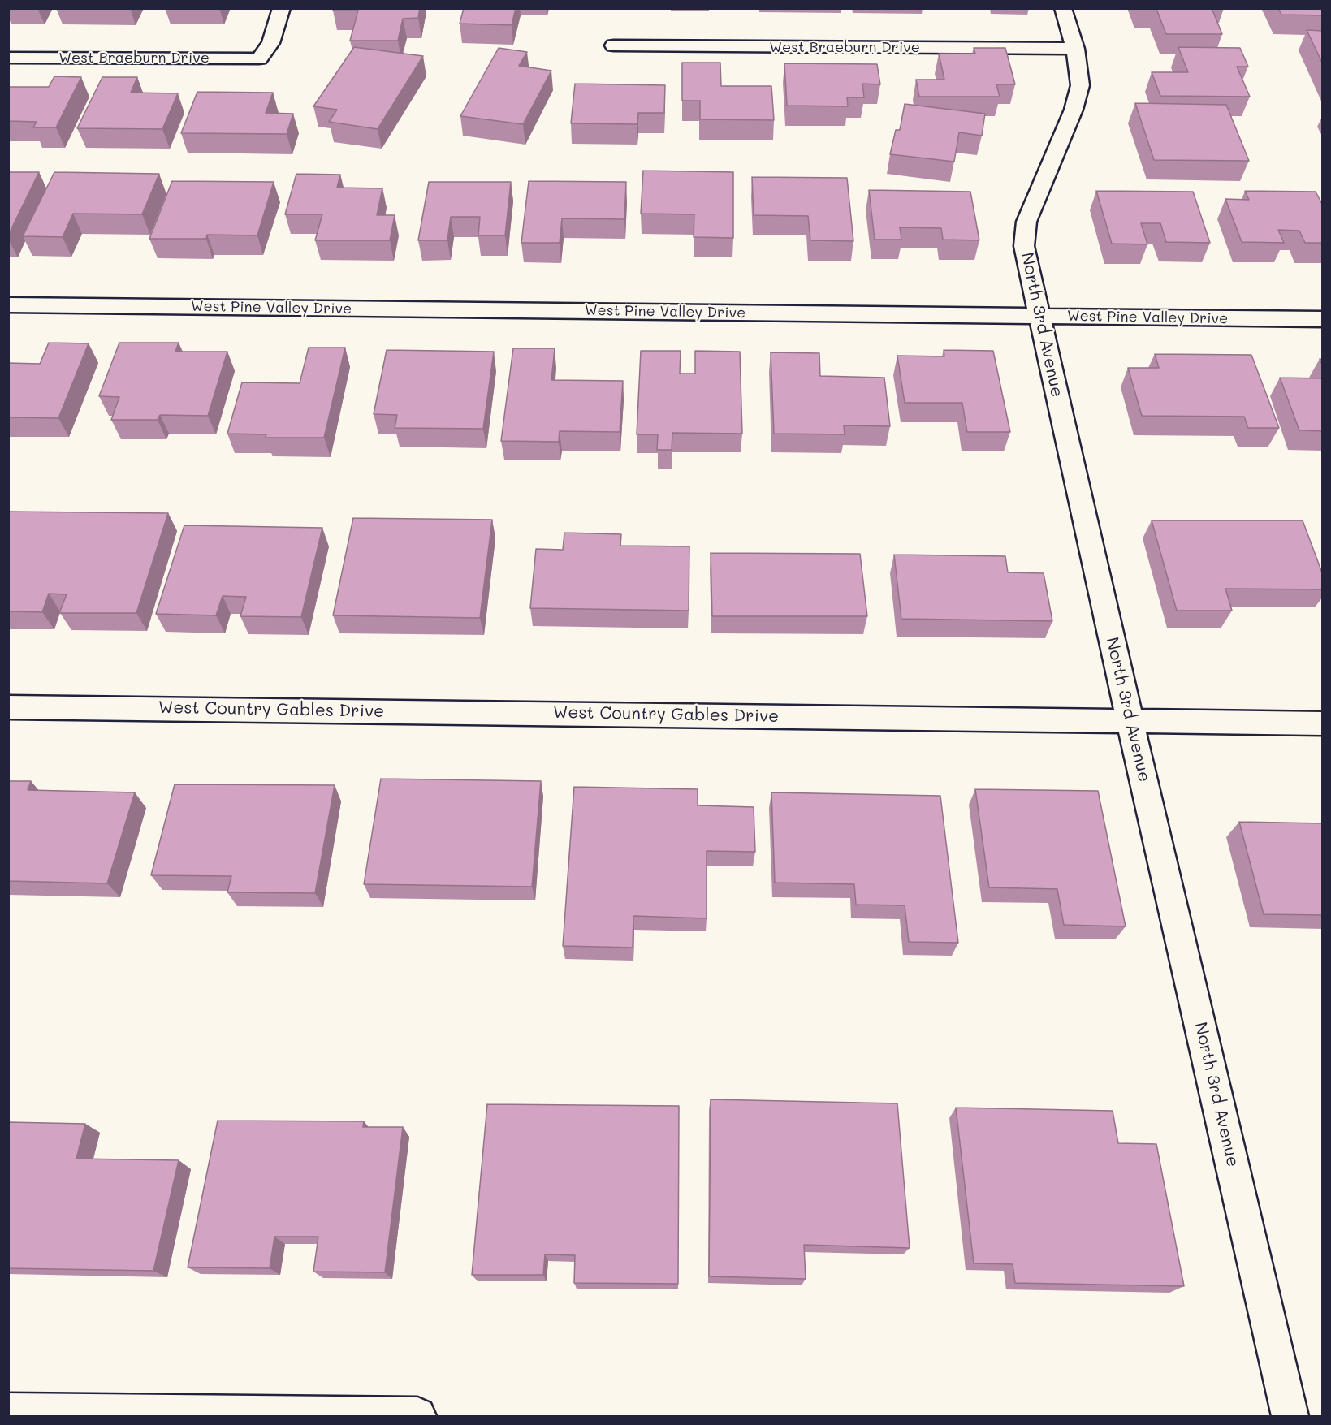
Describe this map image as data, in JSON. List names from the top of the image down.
{
  "streets": {
    "street": [
      "West Braeburn Drive",
      "West Pine Valley Drive",
      "North 3rd Avenue",
      "West Country Gables Drive"
    ]
  },
  "crossings": [
    ["West Braeburn Drive", "North 3rd Avenue"],
    ["West Pine Valley Drive", "North 3rd Avenue"],
    ["North 3rd Avenue", "West Country Gables Drive"]
  ]
}
